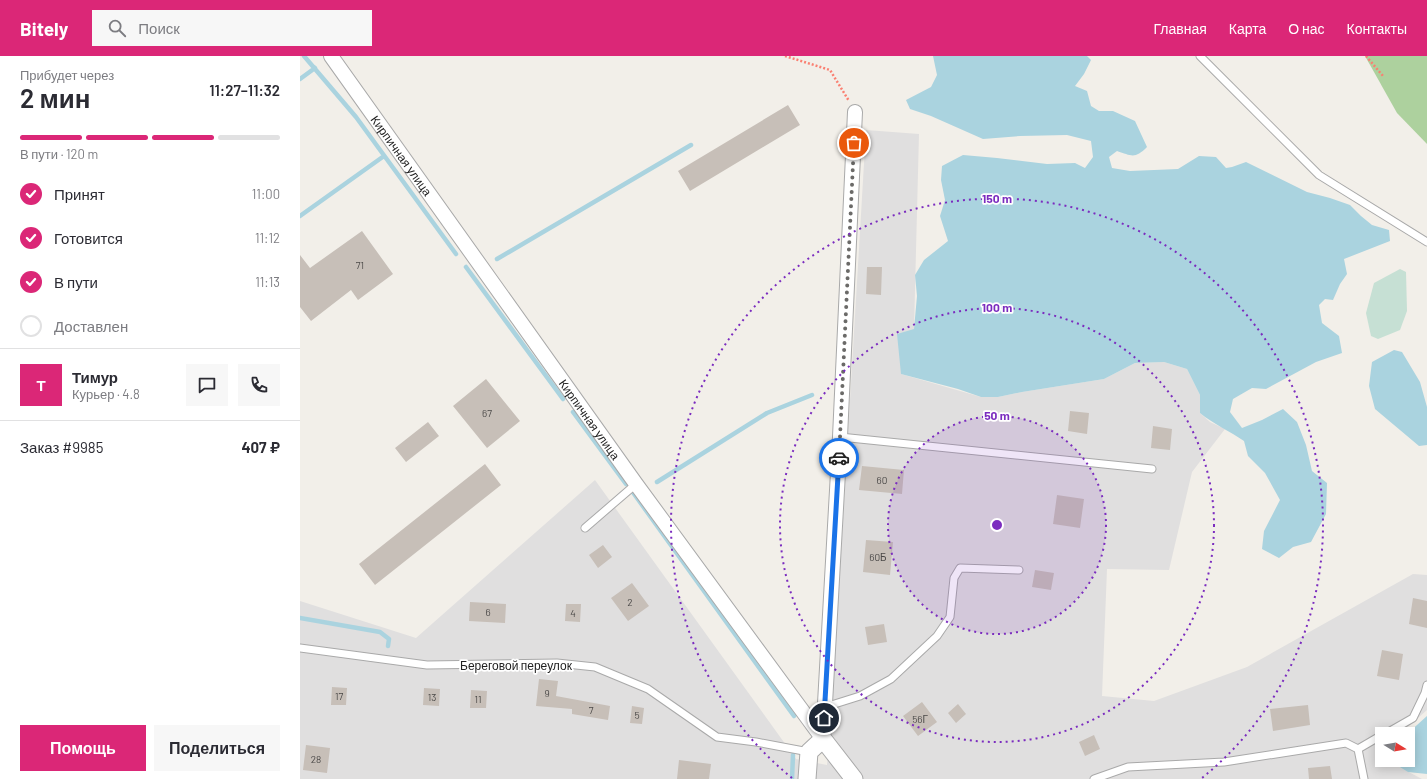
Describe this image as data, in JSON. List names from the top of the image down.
{
  "streets": {
    "street": ["Кирпичная улица"],
    "lane": ["Береговой переулок"]
  },
  "house_numbers": [
    "71",
    "67",
    "60",
    "60Б",
    "2",
    "6",
    "4",
    "9",
    "17",
    "13",
    "11",
    "7",
    "5",
    "56Г",
    "28"
  ],
  "north": "right",
  "page": {
    "header": "Bitely",
    "search": "Поиск",
    "nav": [
      "Главная",
      "Карта",
      "О нас",
      "Контакты"
    ],
    "heading": ["2 мин", "Прибудет через", "11:27–11:32"],
    "panel": [
      "Тимур",
      "Курьер · 4.8",
      "Заказ #9985",
      "407 ₽"
    ],
    "bar": "В пути · 120 m",
    "list": [
      ["Принят", "11:00"],
      ["Готовится", "11:12"],
      ["В пути", "11:13"],
      "Доставлен"
    ],
    "round": "Т",
    "buttons": ["Помощь", "Поделиться"]
  },
  "rings": ["150 m", "100 m", "50 m"]
}
